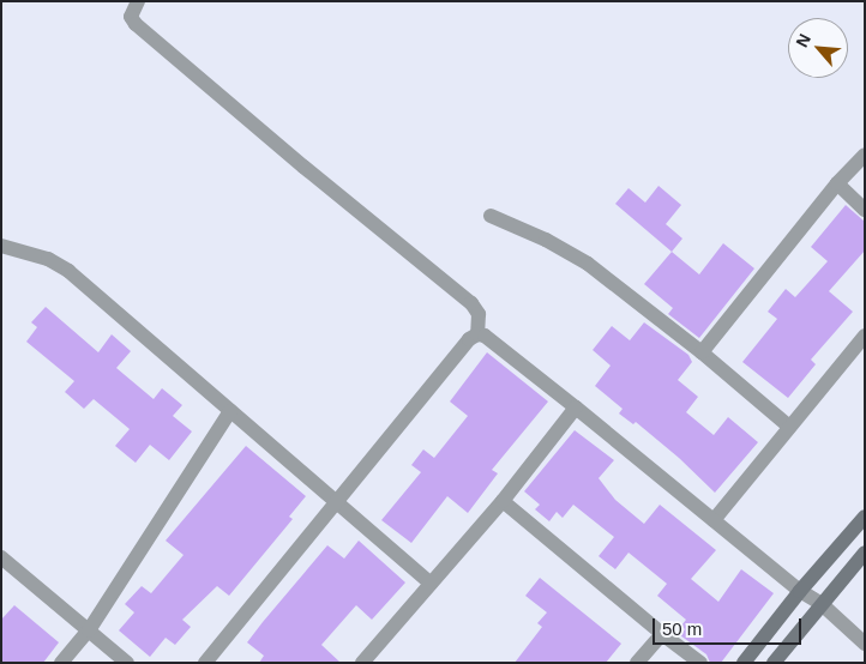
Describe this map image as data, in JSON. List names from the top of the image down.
{
  "scale_bar": "50 m",
  "north": "top left"
}
